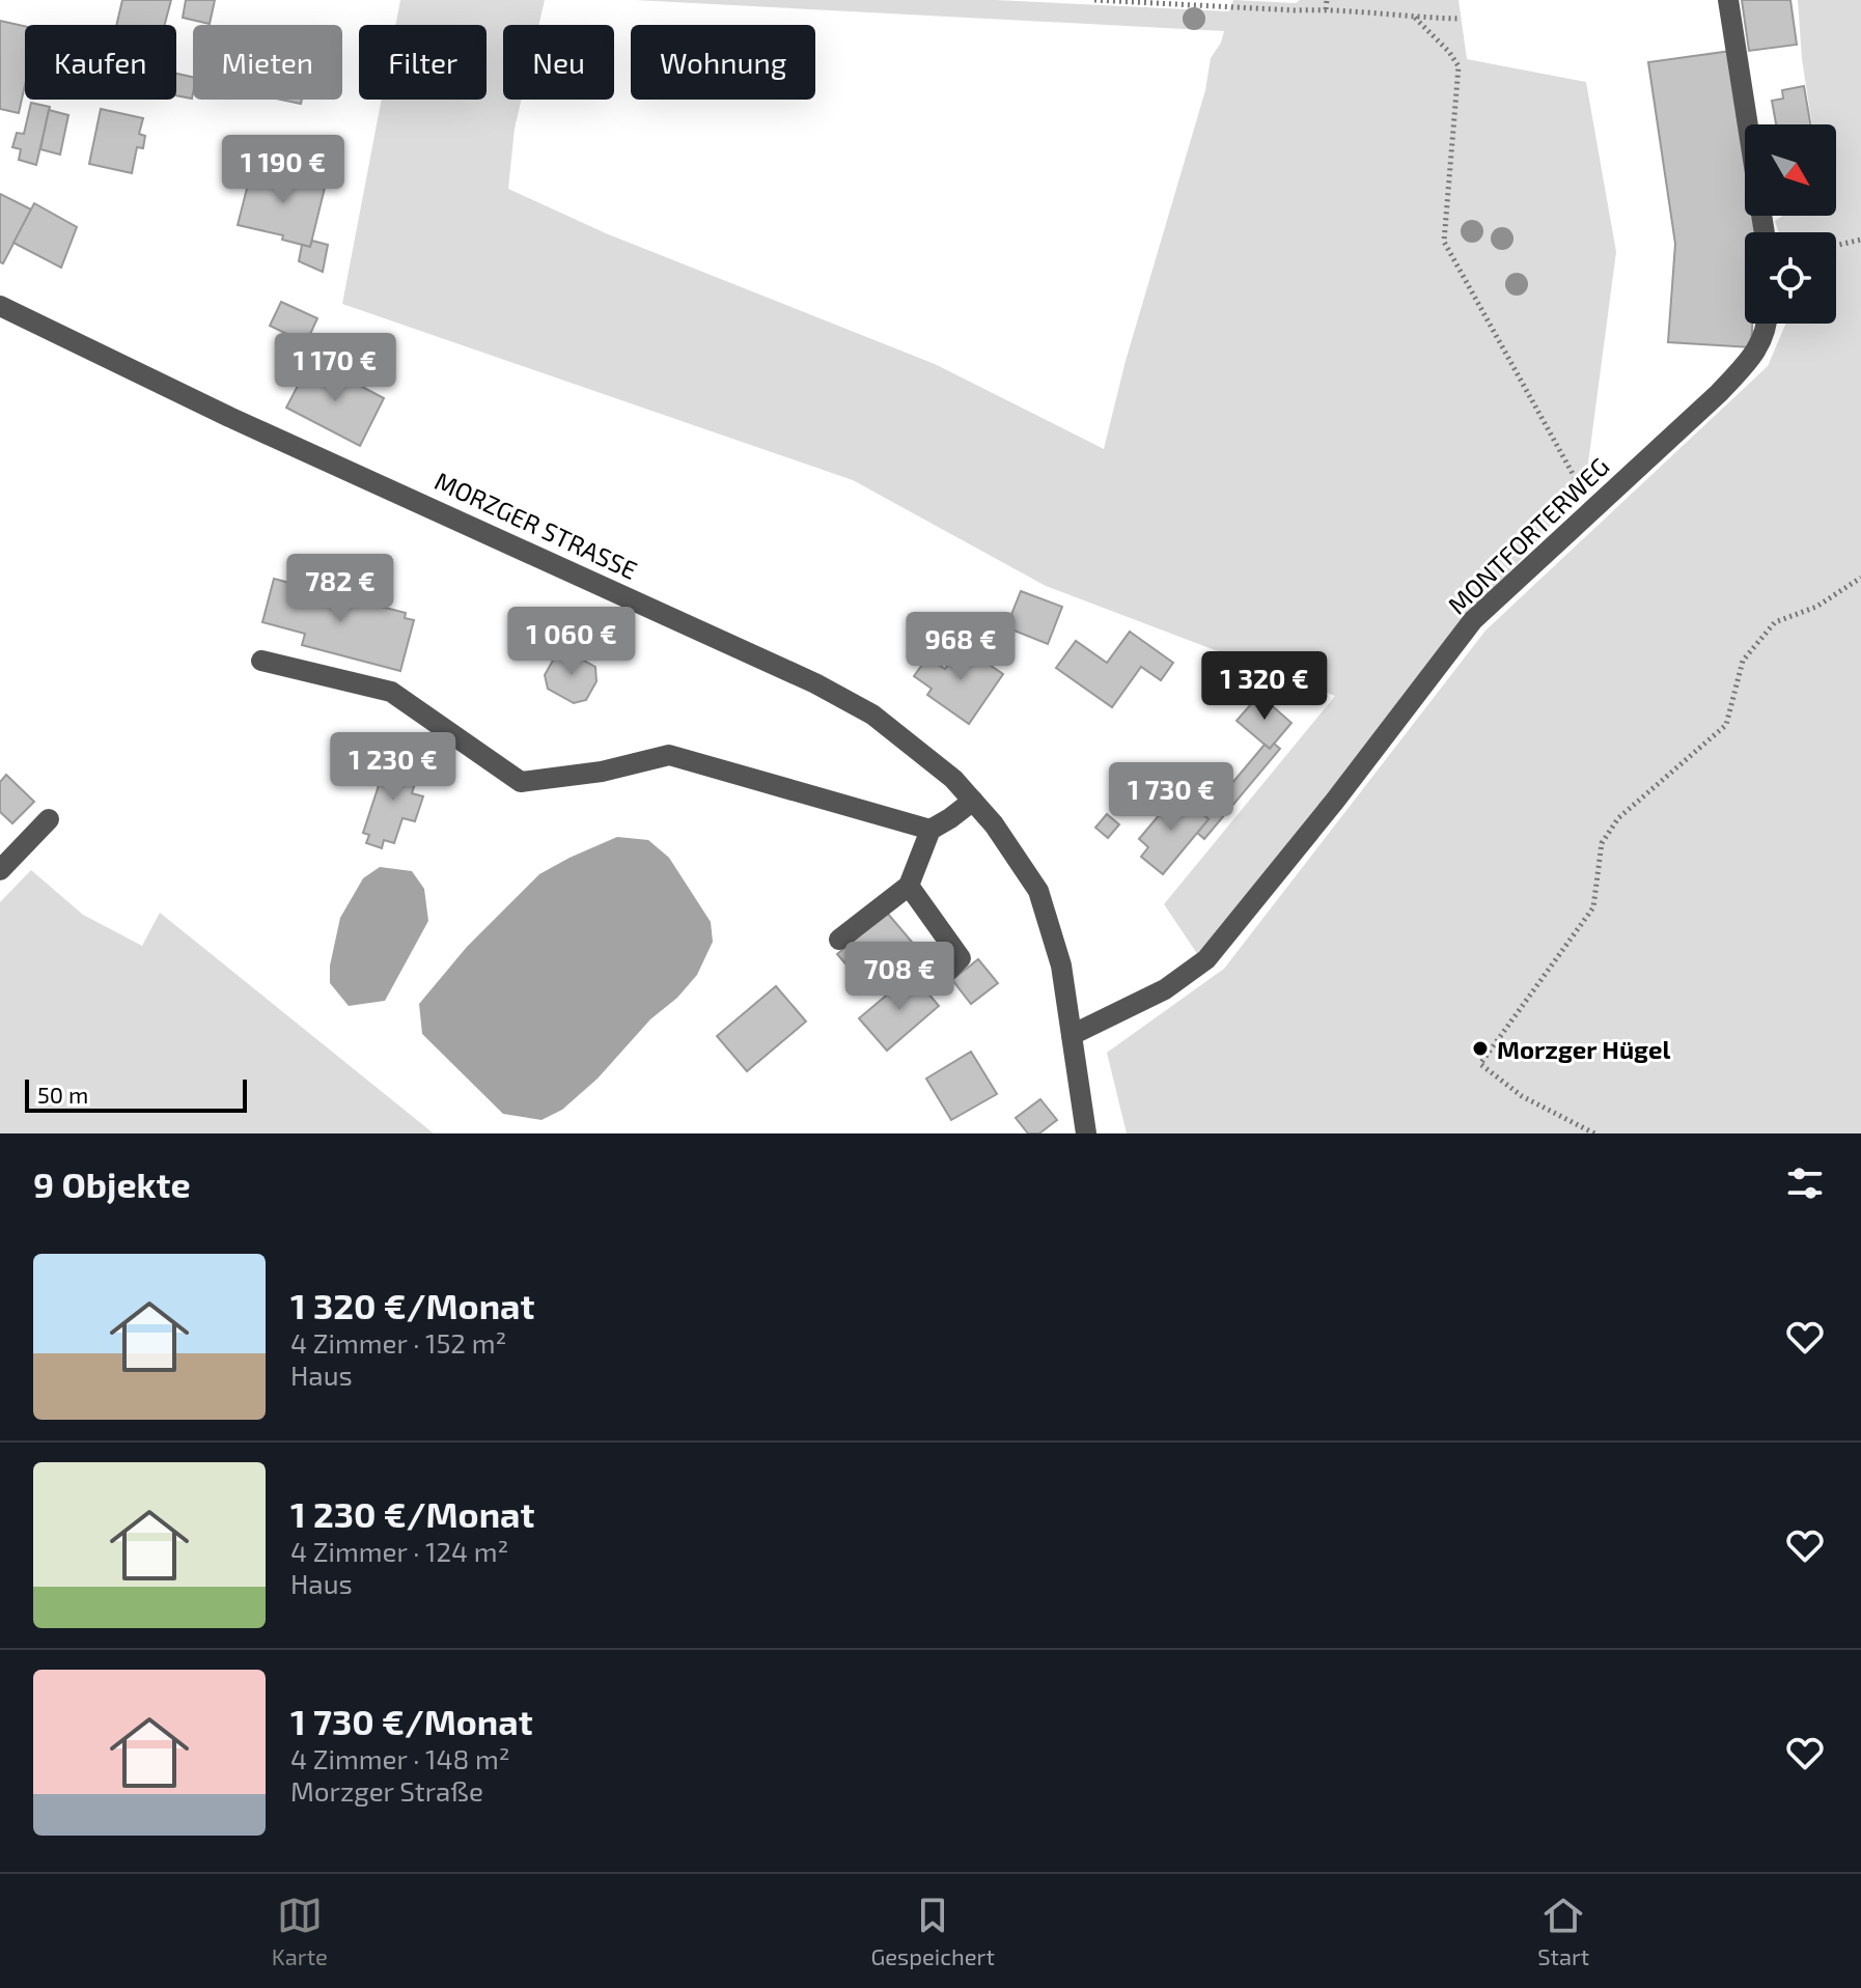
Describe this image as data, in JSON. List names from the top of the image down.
{
  "streets": {
    "street": ["MORZGER STRASSE", "MONTFORTERWEG"]
  },
  "crossings": [
    ["MORZGER STRASSE", "MONTFORTERWEG"]
  ],
  "places": ["Morzger Hügel"],
  "scale_bar": "50 m",
  "north": "bottom right",
  "page": {
    "chip": [
      "Kaufen",
      "Mieten",
      "Filter",
      "Neu",
      "Wohnung"
    ],
    "price": [
      "1 190 €",
      "1 170 €",
      "782 €",
      "1 060 €",
      "968 €",
      "1 320 €",
      "1 230 €",
      "1 730 €",
      "708 €"
    ],
    "scale": "50 m",
    "heading": "9 Objekte",
    "list": [
      {
        "name": "1 320 €/Monat",
        "note": "4 Zimmer · 152 m² · Haus"
      },
      {
        "name": "1 230 €/Monat",
        "note": "4 Zimmer · 124 m² · Haus"
      },
      {
        "name": "1 730 €/Monat",
        "note": "4 Zimmer · 148 m² · Morzger Straße"
      }
    ],
    "tabs": ["Karte", "Gespeichert", "Start"]
  }
}
